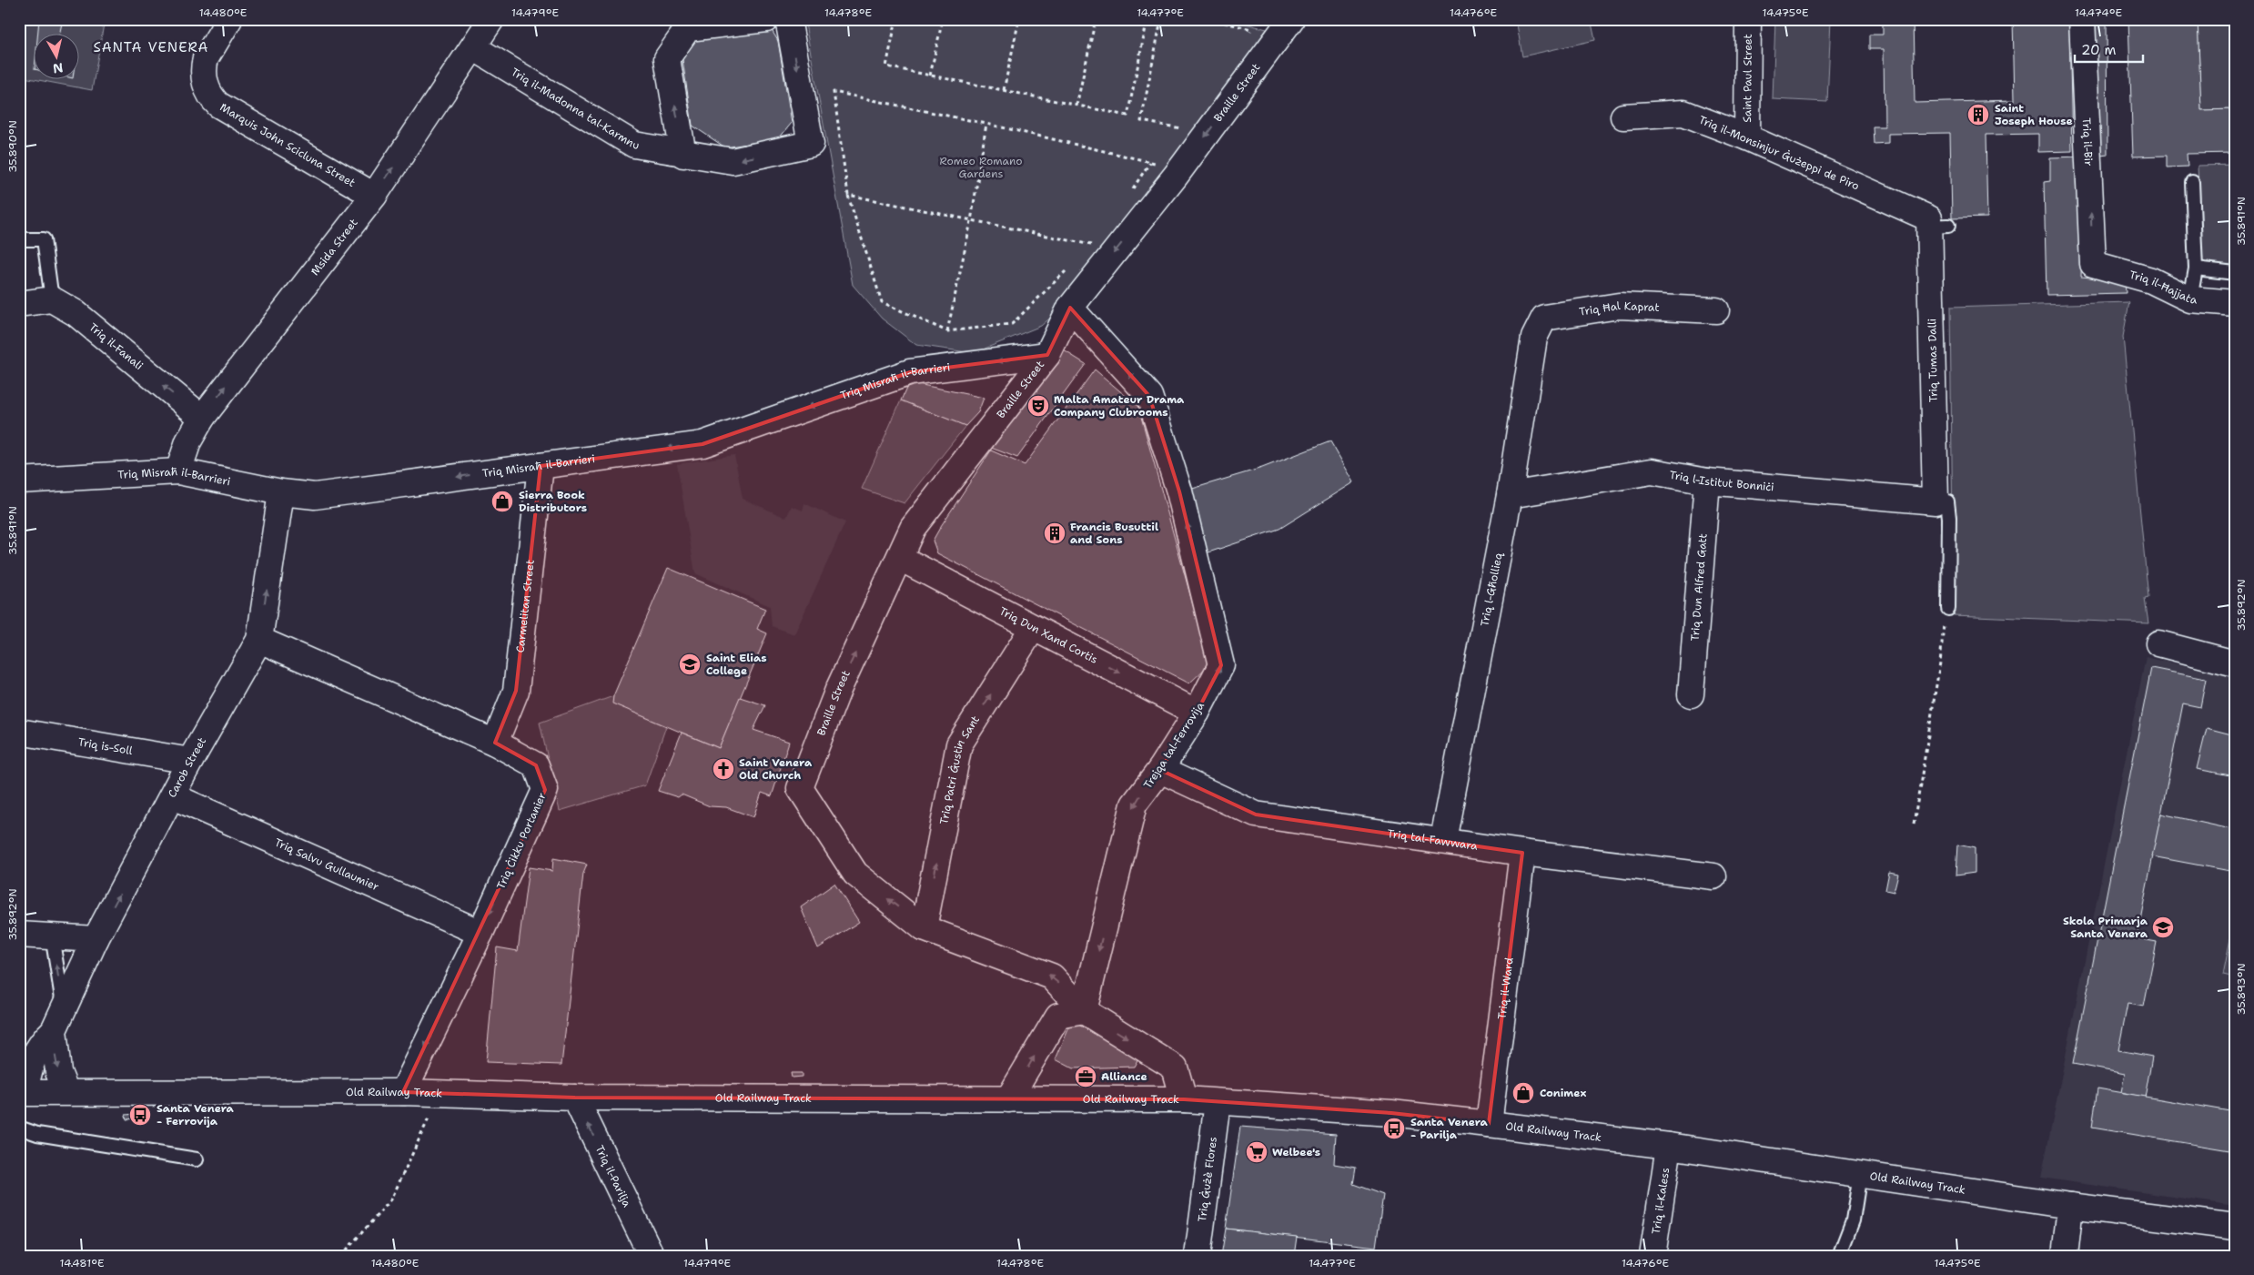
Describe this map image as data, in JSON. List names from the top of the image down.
{
  "streets": {
    "street": [
      "Saint Paul Street",
      "Braille Street",
      "Triq il-Madonna tal-Karmnu",
      "Triq il-Bir",
      "Marquis John Scicluna Street",
      "Triq il-Monsinjur Ġużeppi de Piro",
      "Msida Street",
      "Triq il-Ħajjata",
      "Triq Ħal Kaprat",
      "Triq il-Fanali",
      "Triq Tumas Dalli",
      "Triq Misraħ il-Barrieri",
      "Triq l-Istitut Bonniċi",
      "Triq Dun Alfred Gatt",
      "Triq l-Għollieq",
      "Carmelitan Street",
      "Triq Dun Xand Cortis",
      "Triq is-Soll",
      "Trejqa tal-Ferrovija",
      "Carob Street",
      "Triq Patri Ġustin Sant",
      "Triq tal-Fawwara",
      "Triq Ċikku Portanier",
      "Triq Salvu Gullaumier",
      "Triq il-Ward",
      "Old Railway Track",
      "Triq il-Parilja",
      "Triq Ġużè Flores",
      "Triq il-Kaless"
    ]
  },
  "crossings": [
    ["Saint Paul Street", "Triq il-Monsinjur Ġużeppi de Piro"],
    ["Braille Street", "Triq Misraħ il-Barrieri"],
    ["Braille Street", "Triq Dun Xand Cortis"],
    ["Braille Street", "Trejqa tal-Ferrovija"],
    ["Braille Street", "Triq Patri Ġustin Sant"],
    ["Triq il-Madonna tal-Karmnu", "Msida Street"],
    ["Triq il-Bir", "Triq il-Ħajjata"],
    ["Marquis John Scicluna Street", "Msida Street"],
    ["Triq il-Monsinjur Ġużeppi de Piro", "Triq Tumas Dalli"],
    ["Msida Street", "Triq il-Fanali"],
    ["Msida Street", "Triq Misraħ il-Barrieri"],
    ["Triq Ħal Kaprat", "Triq l-Għollieq"],
    ["Triq Tumas Dalli", "Triq l-Istitut Bonniċi"],
    ["Triq Misraħ il-Barrieri", "Carmelitan Street"],
    ["Triq Misraħ il-Barrieri", "Carob Street"],
    ["Triq l-Istitut Bonniċi", "Triq Dun Alfred Gatt"],
    ["Triq l-Istitut Bonniċi", "Triq l-Għollieq"],
    ["Triq l-Għollieq", "Triq tal-Fawwara"],
    ["Carmelitan Street", "Triq Ċikku Portanier"],
    ["Triq Dun Xand Cortis", "Trejqa tal-Ferrovija"],
    ["Triq Dun Xand Cortis", "Triq Patri Ġustin Sant"],
    ["Triq is-Soll", "Carob Street"],
    ["Trejqa tal-Ferrovija", "Triq tal-Fawwara"],
    ["Carob Street", "Triq Ċikku Portanier"],
    ["Carob Street", "Triq Salvu Gullaumier"],
    ["Carob Street", "Old Railway Track"],
    ["Triq tal-Fawwara", "Triq il-Ward"],
    ["Triq Ċikku Portanier", "Triq Salvu Gullaumier"],
    ["Triq Ċikku Portanier", "Old Railway Track"],
    ["Triq il-Ward", "Old Railway Track"],
    ["Old Railway Track", "Triq il-Parilja"],
    ["Old Railway Track", "Triq Ġużè Flores"],
    ["Old Railway Track", "Triq il-Kaless"]
  ],
  "one_way": [
    "Triq il-Bir",
    "Msida Street",
    "Triq il-Fanali",
    "Triq Misraħ il-Barrieri",
    "Triq Dun Xand Cortis",
    "Triq Patri Ġustin Sant",
    "Triq Ċikku Portanier",
    "Triq il-Parilja"
  ],
  "districts": ["SANTA VENERA"],
  "parks": ["Romeo Romano Gardens"],
  "places": {
    "building": ["Saint Joseph House", "Francis Busuttil and Sons"],
    "theatre": ["Malta Amateur Drama Company Clubrooms"],
    "shop": ["Sierra Book Distributors", "Conimex"],
    "school or university": ["Saint Elias College", "Skola Primarja Santa Venera"],
    "church": ["Saint Venera Old Church"],
    "office": ["Alliance"],
    "bus stop": ["Santa Venera - Ferrovija", "Santa Venera - Parilja"],
    "supermarket": ["Welbee's"]
  },
  "scale_bar": "20 m",
  "north": "bottom",
  "coordinates": [
    "14.480°E",
    "14.479°E",
    "14.478°E",
    "14.477°E",
    "14.476°E",
    "14.475°E",
    "14.474°E",
    "35.890°N",
    "35.891°N",
    "35.892°N",
    "35.893°N",
    "14.481°E"
  ]
}
